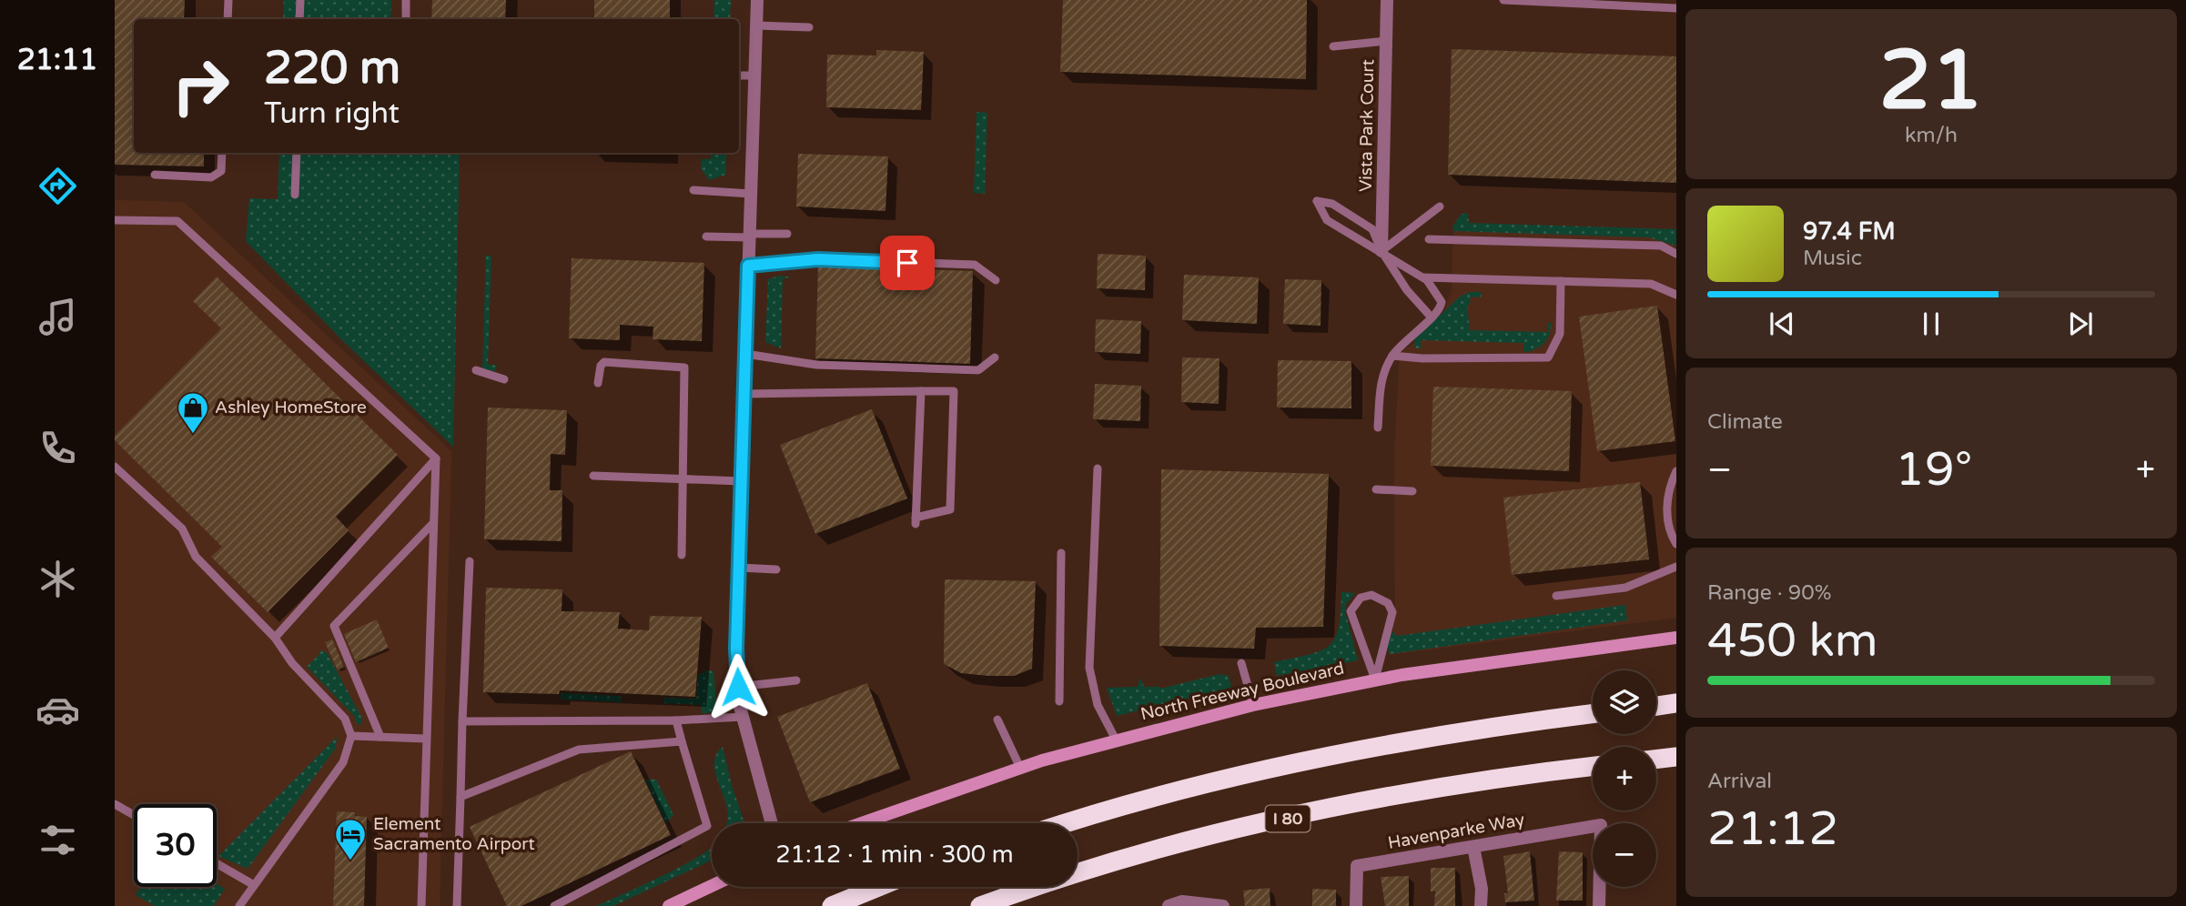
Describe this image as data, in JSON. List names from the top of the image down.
{
  "streets": {
    "highway": ["I 80"],
    "street": ["Vista Park Court", "North Freeway Boulevard", "Havenparke Way"]
  },
  "places": {
    "shop": ["Ashley HomeStore"],
    "hotel": ["Element Sacramento Airport"]
  },
  "page": {
    "tabs": "21:11",
    "tile": [
      ["21", "km/h"],
      "Climate",
      ["Range · 90%", "450 km"],
      ["Arrival", "21:12"]
    ],
    "turn": ["220 m", "Turn right"],
    "song": ["97.4 FM", "Music"],
    "heat": ["−", "19°", "+"],
    "map_buttons": ["+", "−"],
    "limit": "30",
    "trip": "21:12 · 1 min · 300 m"
  }
}
